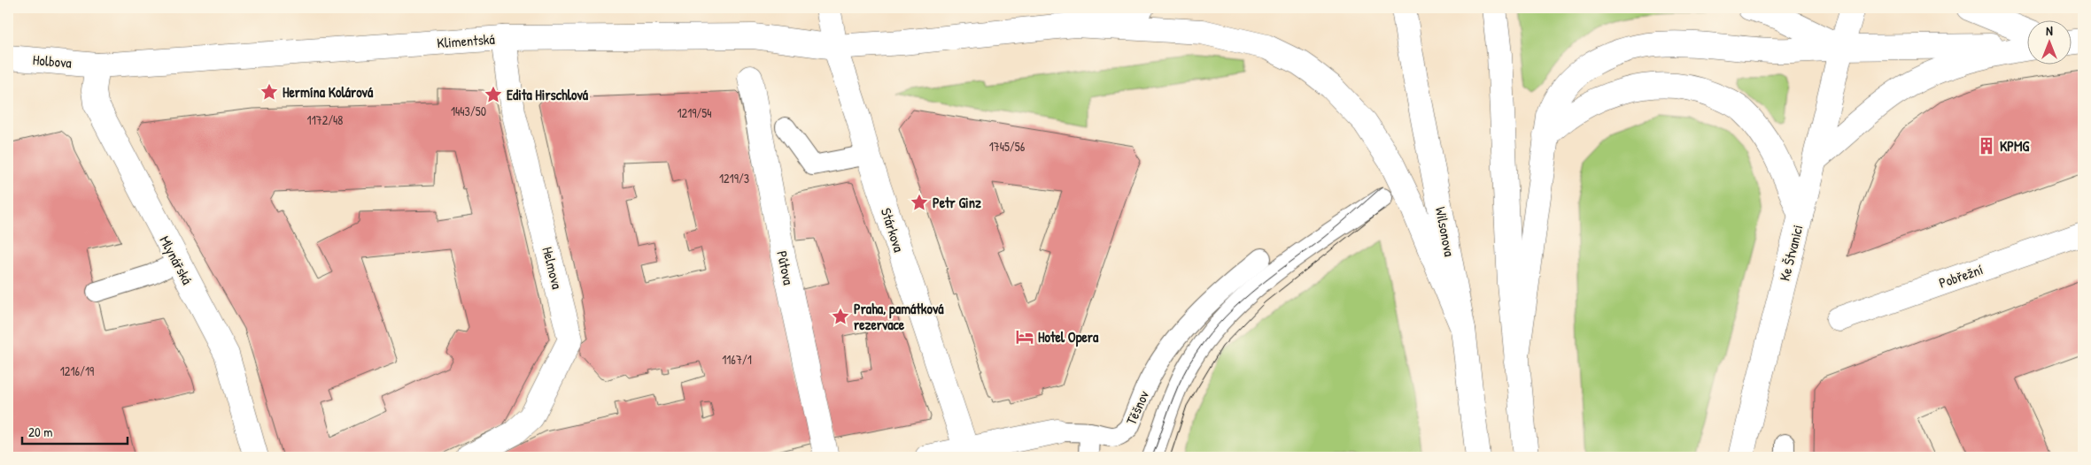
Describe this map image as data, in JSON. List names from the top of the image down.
{
  "streets": {
    "street": [
      "Klimentská",
      "Holbova",
      "Stárkova",
      "Wilsonova",
      "Ke Štvanici",
      "Mlynářská",
      "Helmova",
      "Půtova",
      "Pobřežní",
      "Těšnov"
    ]
  },
  "crossings": [
    ["Klimentská", "Holbova"],
    ["Klimentská", "Stárkova"],
    ["Klimentská", "Mlynářská"],
    ["Klimentská", "Helmova"],
    ["Holbova", "Mlynářská"],
    ["Stárkova", "Těšnov"]
  ],
  "places": {
    "place": [
      "Hermína Kolárová",
      "Edita Hirschlová",
      "Petr Ginz",
      "Praha, památková rezervace"
    ],
    "building": ["KPMG"],
    "hotel": ["Hotel Opera"]
  },
  "house_numbers": [
    "1443/50",
    "1219/54",
    "1172/48",
    "1745/56",
    "1219/3",
    "1167/1",
    "1216/19"
  ],
  "scale_bar": "20 m",
  "north": "top"
}
